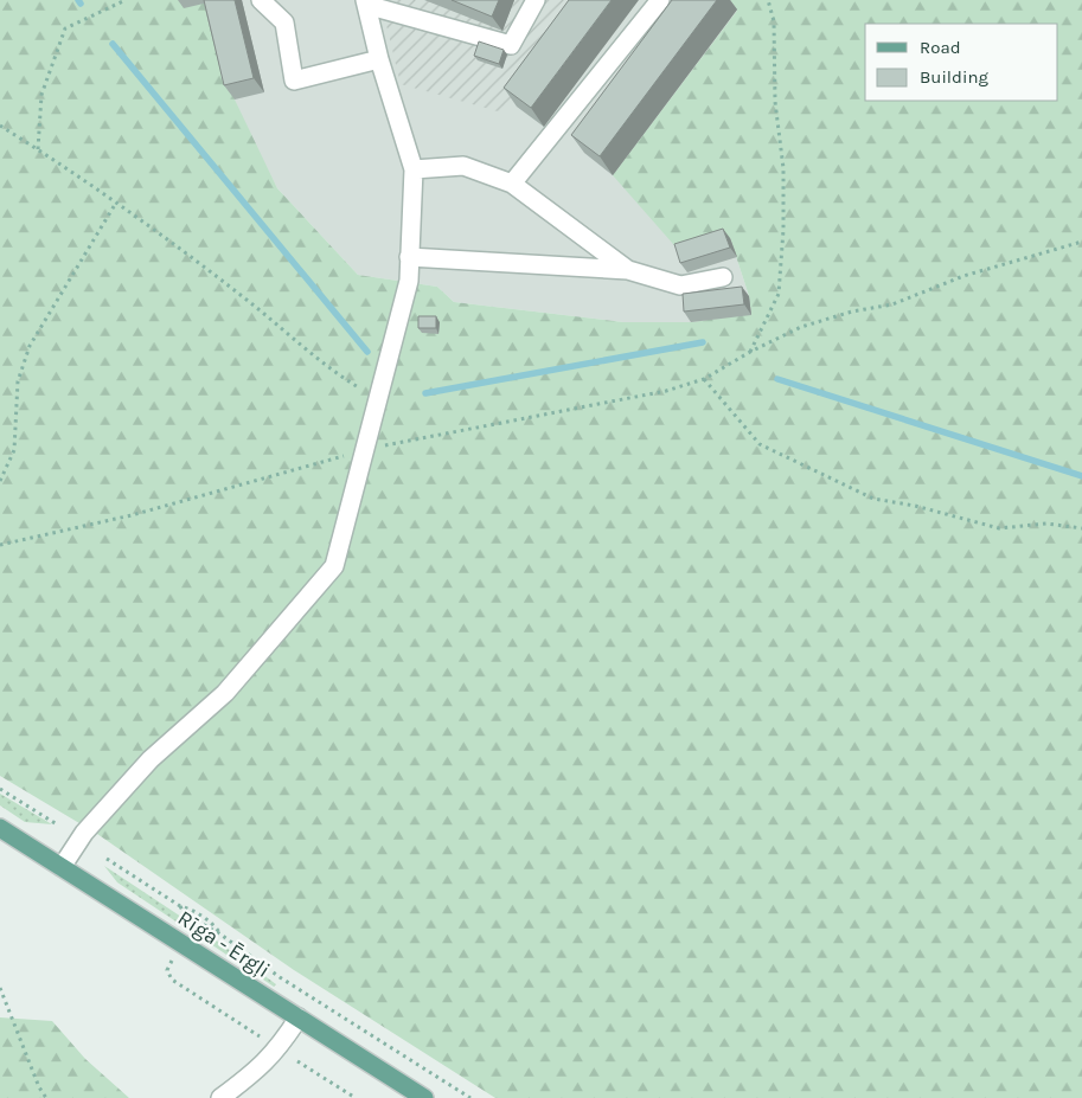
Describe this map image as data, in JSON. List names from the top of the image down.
{
  "streets": {
    "main road": ["Rīga - Ērgļi"]
  },
  "legend": ["Road", "Building"]
}
